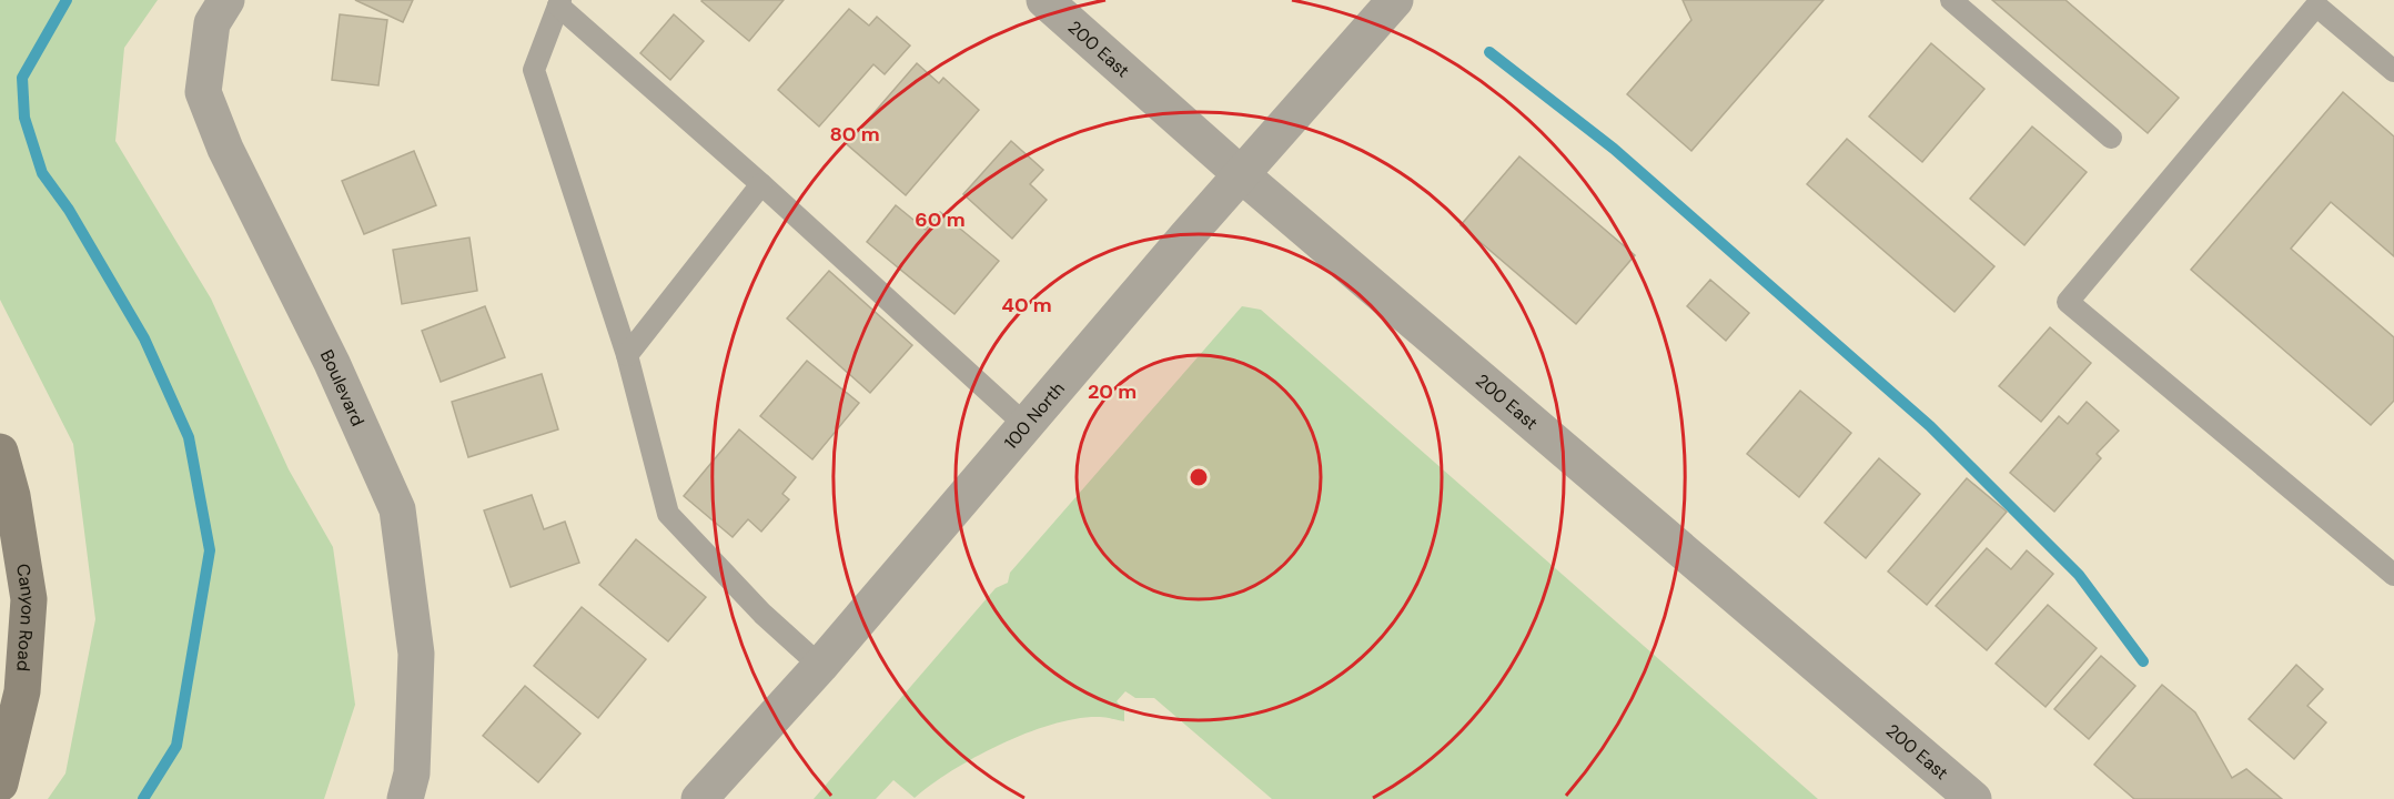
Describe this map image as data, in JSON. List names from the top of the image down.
{
  "streets": {
    "main road": ["Canyon Road"],
    "street": ["200 East", "Boulevard", "100 North"]
  },
  "crossings": [
    ["200 East", "100 North"]
  ],
  "rings": [
    "80 m",
    "60 m",
    "40 m",
    "20 m"
  ]
}
